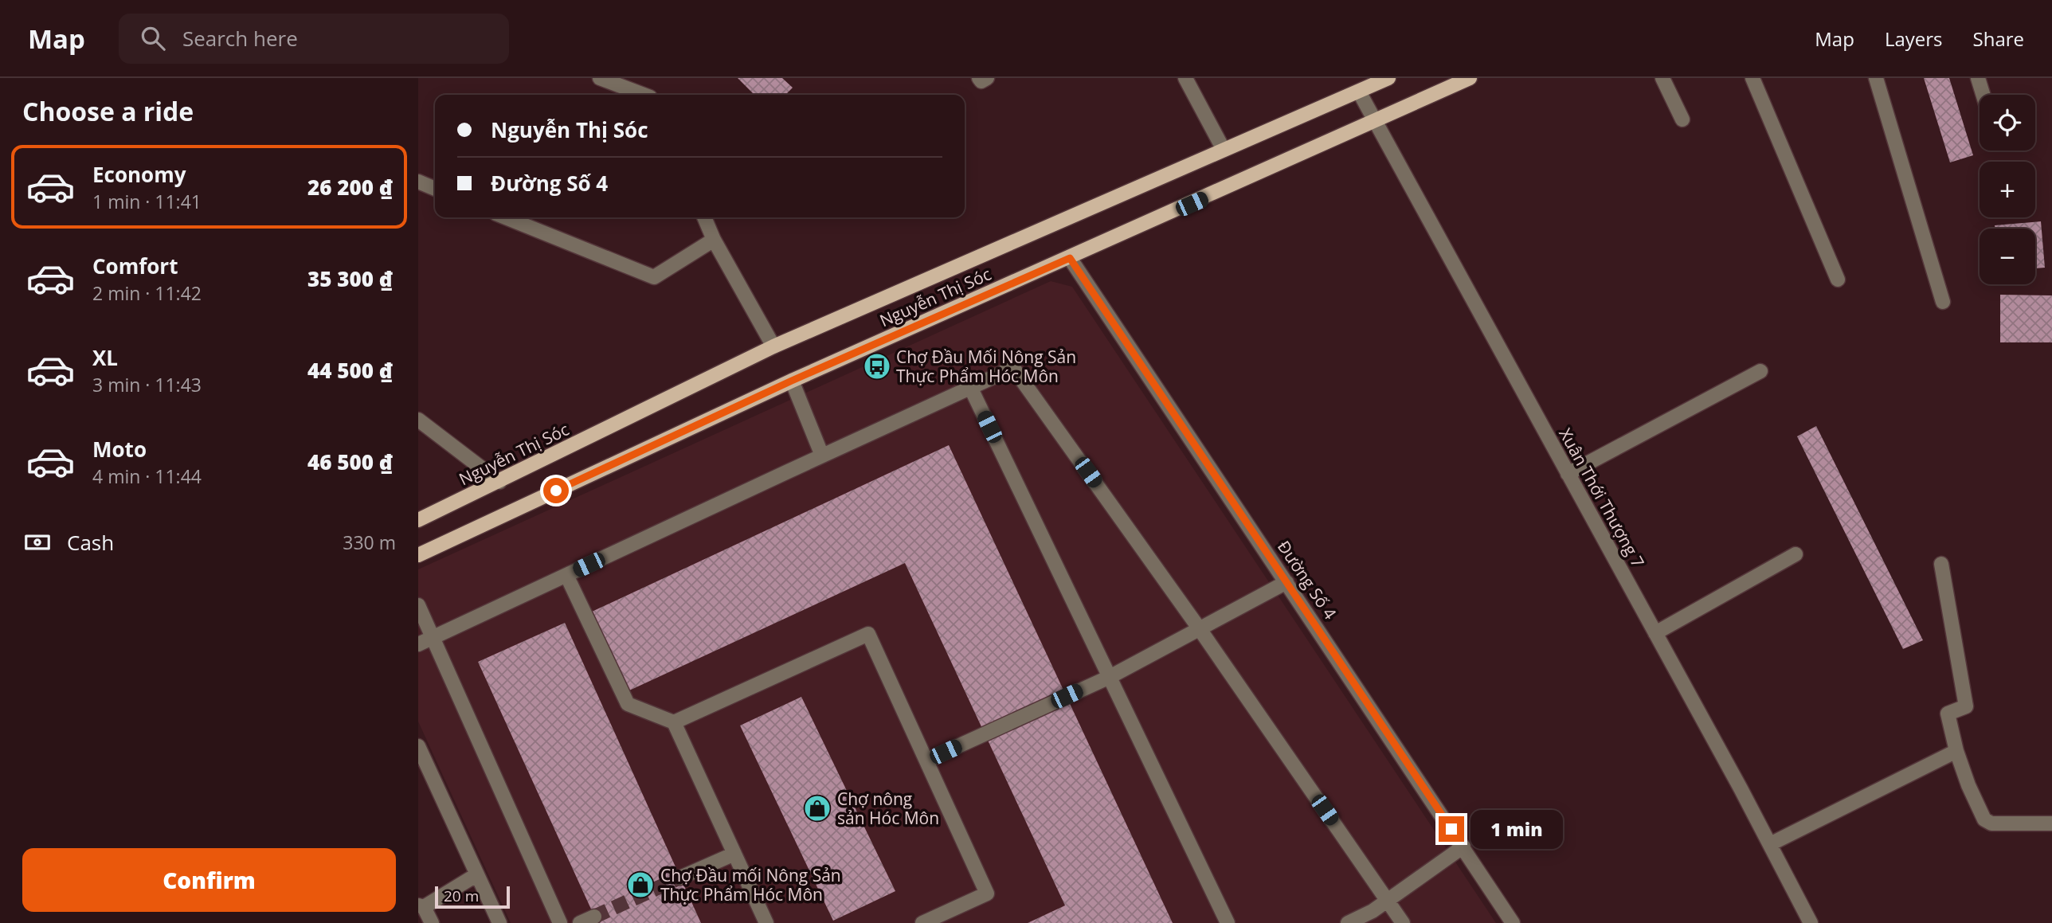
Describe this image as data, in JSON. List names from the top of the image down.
{
  "streets": {
    "main road": ["Nguyễn Thị Sóc"],
    "street": ["Xuân Thới Thượng 7", "Đường Số 4"]
  },
  "crossings": [
    ["Nguyễn Thị Sóc", "Xuân Thới Thượng 7"],
    ["Nguyễn Thị Sóc", "Đường Số 4"]
  ],
  "places": {
    "bus stop": ["Chợ Đầu Mối Nông Sản Thực Phẩm Hóc Môn"],
    "shop": ["Chợ nông sản Hóc Môn", "Chợ Đầu mối Nông Sản Thực Phẩm Hóc Môn"]
  },
  "scale_bar": "20 m",
  "page": {
    "header": "Map",
    "search": "Search here",
    "nav": ["Map", "Layers", "Share"],
    "heading": "Choose a ride",
    "map_buttons": ["+", "−"],
    "banner": ["Nguyễn Thị Sóc", "Đường Số 4"],
    "list": [
      {
        "name": "Economy",
        "note": "1 min · 11:41",
        "value": "26 200 ₫"
      },
      {
        "name": "Comfort",
        "note": "2 min · 11:42",
        "value": "35 300 ₫"
      },
      {
        "name": "XL",
        "note": "3 min · 11:43",
        "value": "44 500 ₫"
      },
      {
        "name": "Moto",
        "note": "4 min · 11:44",
        "value": "46 500 ₫"
      }
    ],
    "pay": ["Cash", "330 m"],
    "bubble": "1 min",
    "buttons": "Confirm",
    "scale": "20 m"
  }
}
